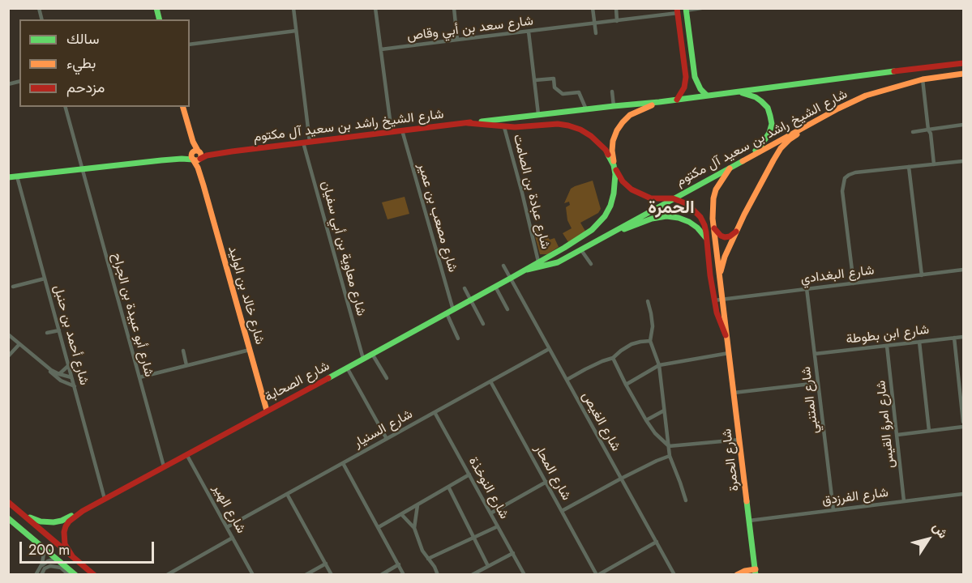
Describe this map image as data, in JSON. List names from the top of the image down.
{
  "streets": {
    "street": [
      "شارع سعد بن أبي وقاص",
      "شارع الشيخ راشد بن سعيد آل مكتوم",
      "شارع عبادة بن الصامت",
      "شارع مصعب بن عمير",
      "شارع معاوية بن أبي سفيان",
      "شارع البغدادي",
      "شارع خالد بن الوليد",
      "شارع أبو عبيدة بن الجراح",
      "شارع أحمد بن حنبل",
      "شارع ابن بطوطة",
      "شارع الصحابة",
      "شارع المتنبي",
      "شارع الغيص",
      "شارع امرؤ القيس",
      "شارع السنيار",
      "شارع الحمرة",
      "شارع المحار",
      "شارع النوخذة",
      "شارع الفرزدق",
      "شارع الهير"
    ]
  },
  "crossings": [
    ["شارع الشيخ راشد بن سعيد آل مكتوم", "شارع عبادة بن الصامت"],
    ["شارع الشيخ راشد بن سعيد آل مكتوم", "شارع مصعب بن عمير"],
    ["شارع الشيخ راشد بن سعيد آل مكتوم", "شارع معاوية بن أبي سفيان"],
    ["شارع الشيخ راشد بن سعيد آل مكتوم", "شارع خالد بن الوليد"],
    ["شارع الشيخ راشد بن سعيد آل مكتوم", "شارع أبو عبيدة بن الجراح"],
    ["شارع الشيخ راشد بن سعيد آل مكتوم", "شارع أحمد بن حنبل"],
    ["شارع الشيخ راشد بن سعيد آل مكتوم", "شارع الصحابة"],
    ["شارع الشيخ راشد بن سعيد آل مكتوم", "شارع الحمرة"],
    ["شارع مصعب بن عمير", "شارع الصحابة"],
    ["شارع معاوية بن أبي سفيان", "شارع الصحابة"],
    ["شارع البغدادي", "شارع المتنبي"],
    ["شارع البغدادي", "شارع الحمرة"],
    ["شارع خالد بن الوليد", "شارع الصحابة"],
    ["شارع أبو عبيدة بن الجراح", "شارع الصحابة"],
    ["شارع أحمد بن حنبل", "شارع الصحابة"],
    ["شارع ابن بطوطة", "شارع المتنبي"],
    ["شارع ابن بطوطة", "شارع امرؤ القيس"],
    ["شارع الصحابة", "شارع الغيص"],
    ["شارع الصحابة", "شارع الهير"],
    ["شارع المتنبي", "شارع الفرزدق"],
    ["شارع الغيص", "شارع السنيار"],
    ["شارع امرؤ القيس", "شارع الفرزدق"],
    ["شارع السنيار", "شارع المحار"],
    ["شارع السنيار", "شارع النوخذة"],
    ["شارع السنيار", "شارع الهير"],
    ["شارع الحمرة", "شارع الفرزدق"]
  ],
  "districts": ["الحمرة"],
  "legend": ["سالك", "بطيء", "مزدحم"],
  "scale_bar": "200 m",
  "north": "top right"
}
